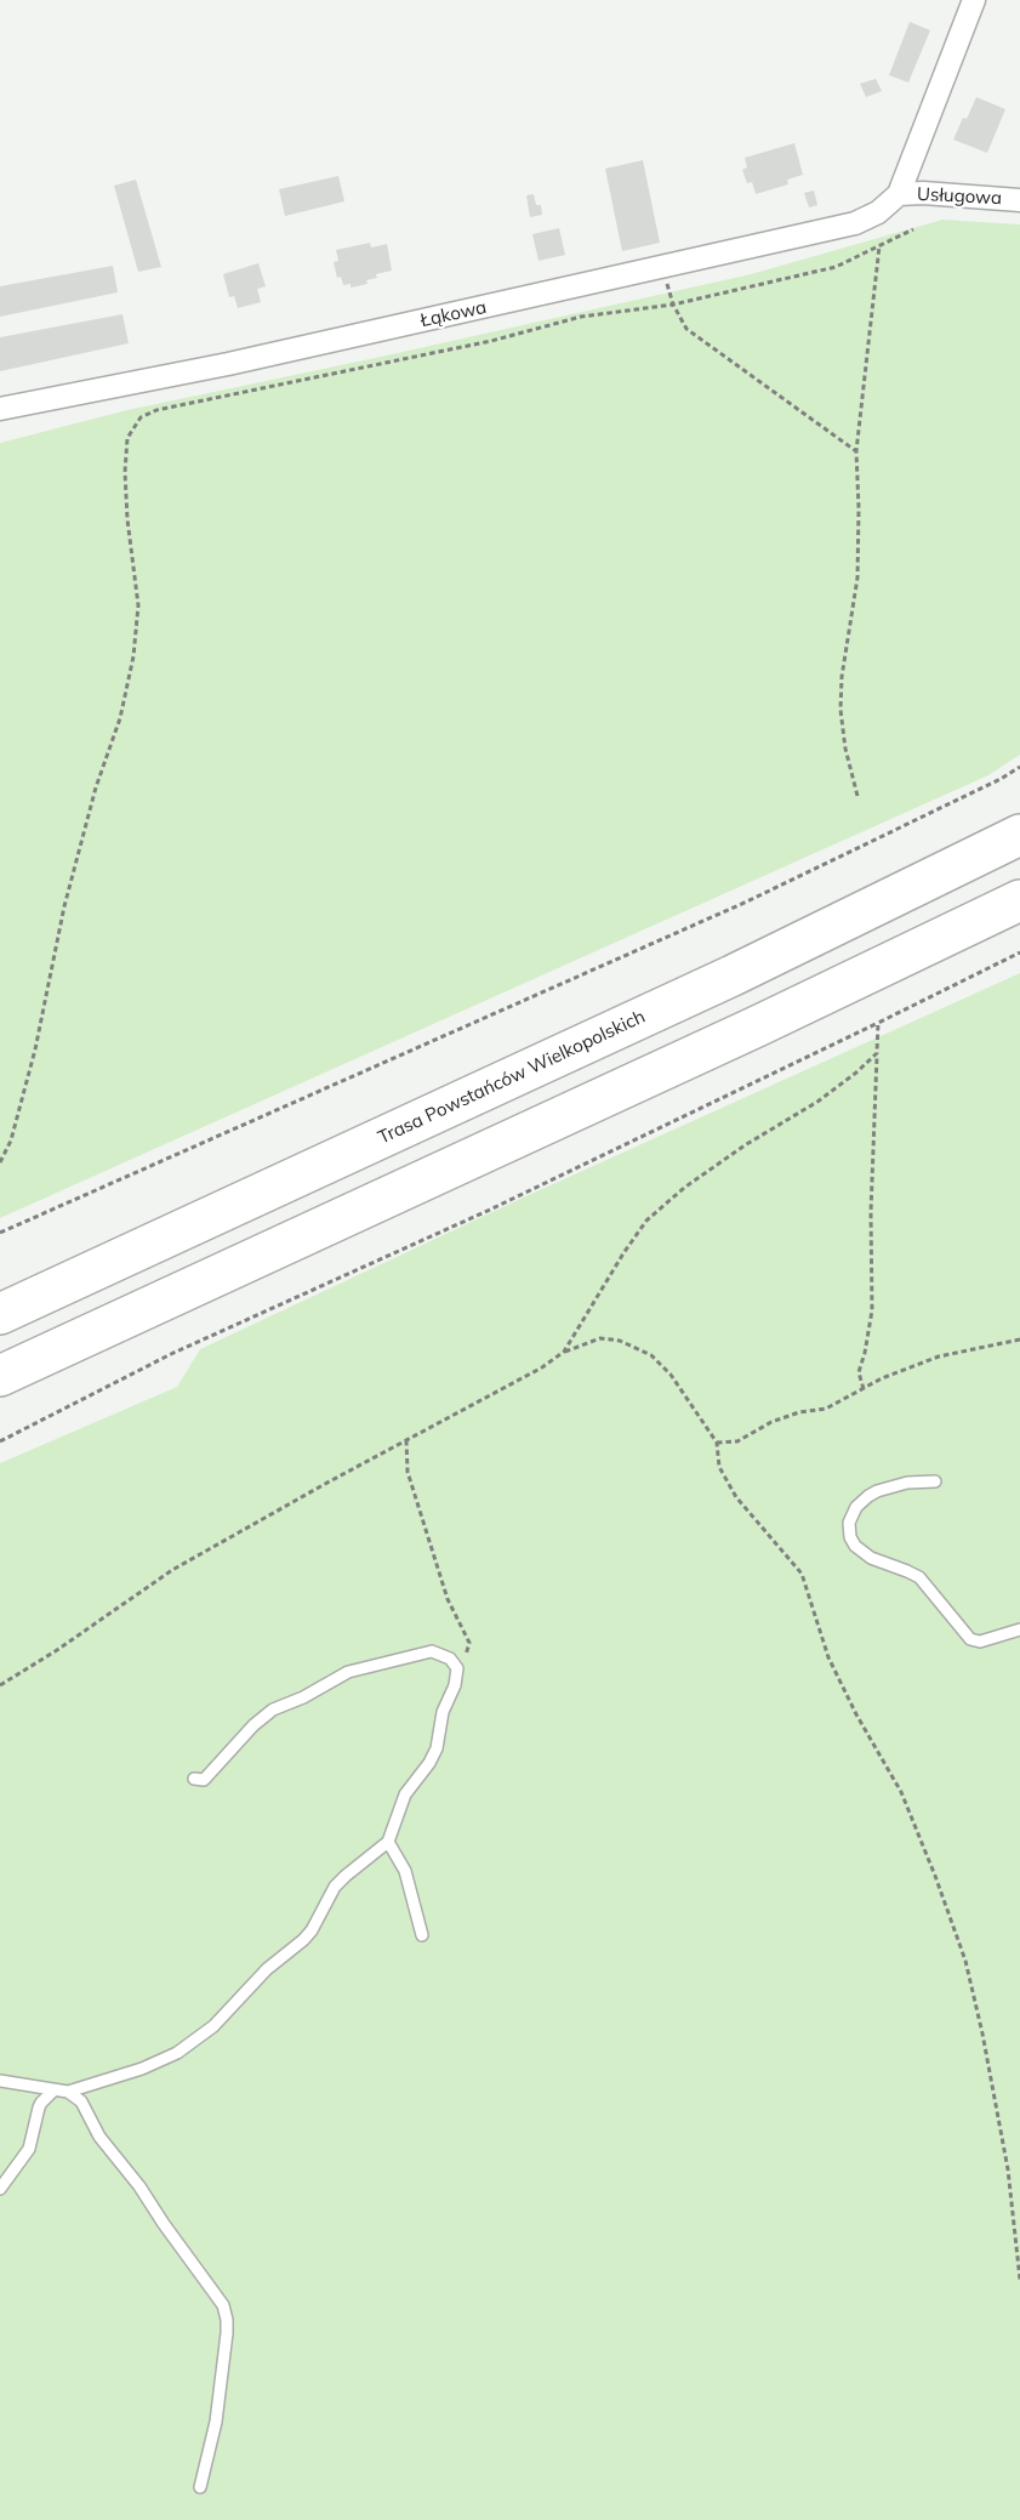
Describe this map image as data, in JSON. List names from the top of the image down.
{
  "streets": {
    "highway": ["Trasa Powstańców Wielkopolskich"],
    "street": ["Usługowa", "Łąkowa"]
  },
  "crossings": [
    ["Usługowa", "Łąkowa"]
  ]
}
